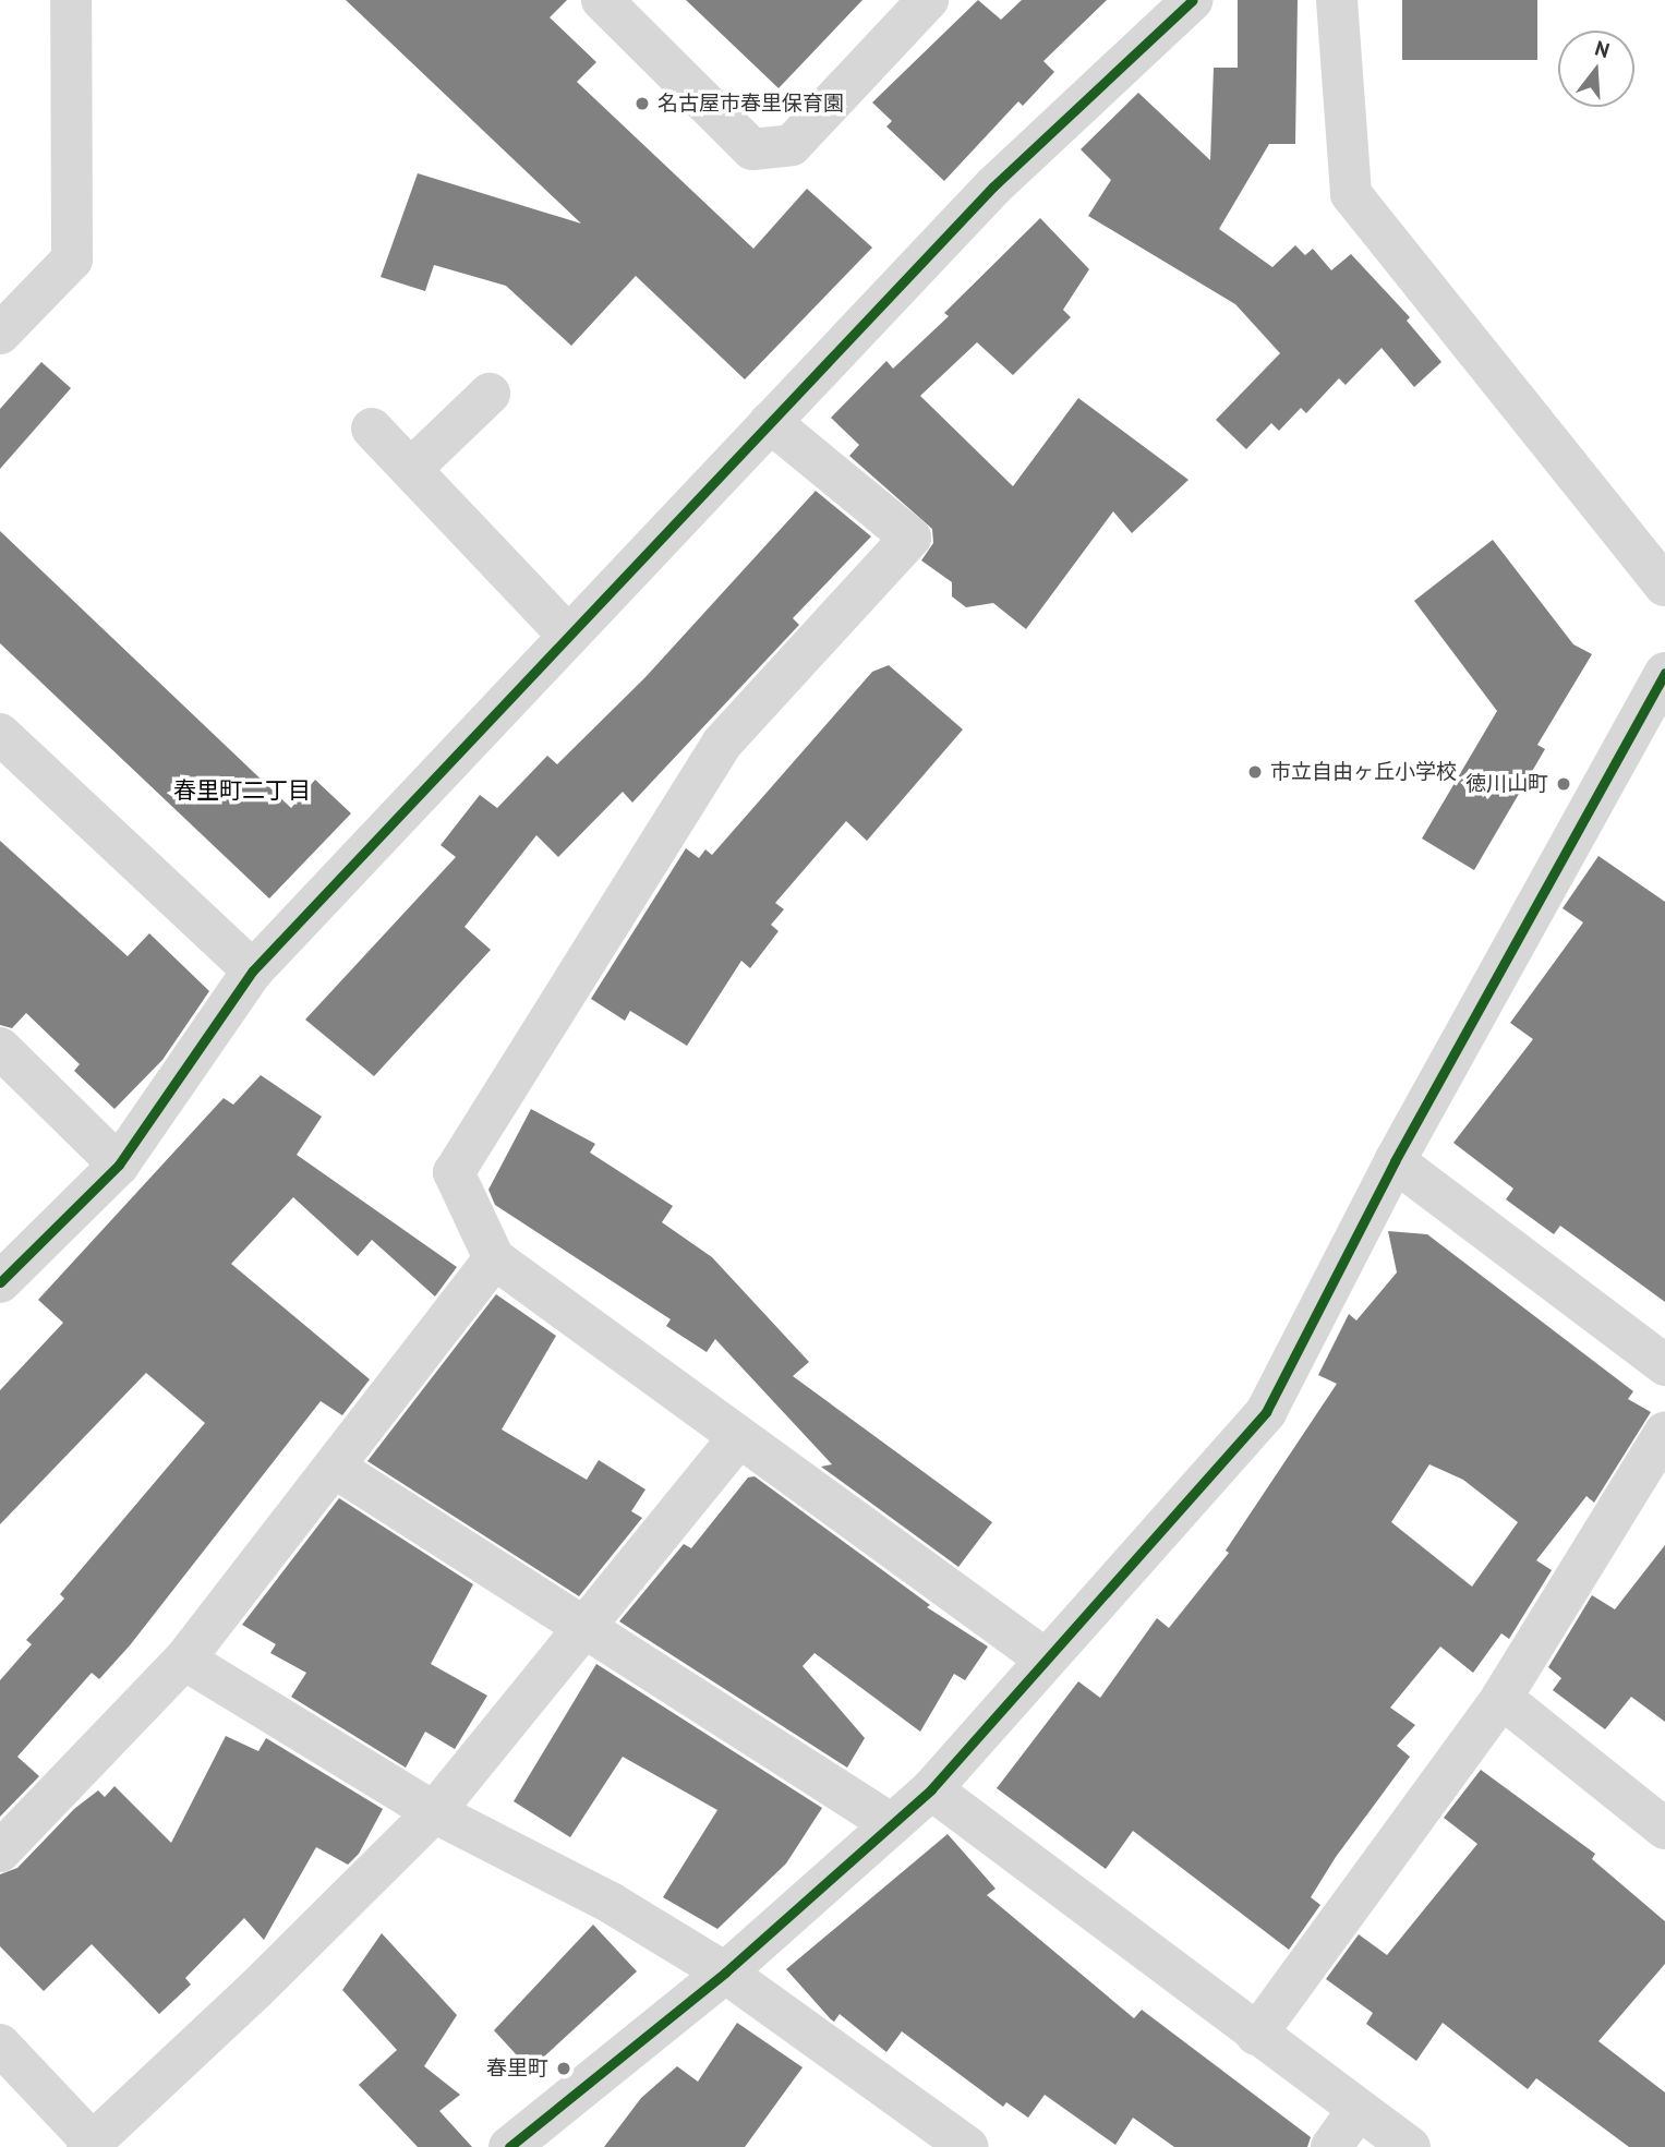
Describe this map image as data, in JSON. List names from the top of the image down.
{
  "districts": ["春里町二丁目"],
  "places": [
    "名古屋市春里保育園",
    "市立自由ヶ丘小学校",
    "徳川山町",
    "春里町"
  ],
  "north": "top"
}
